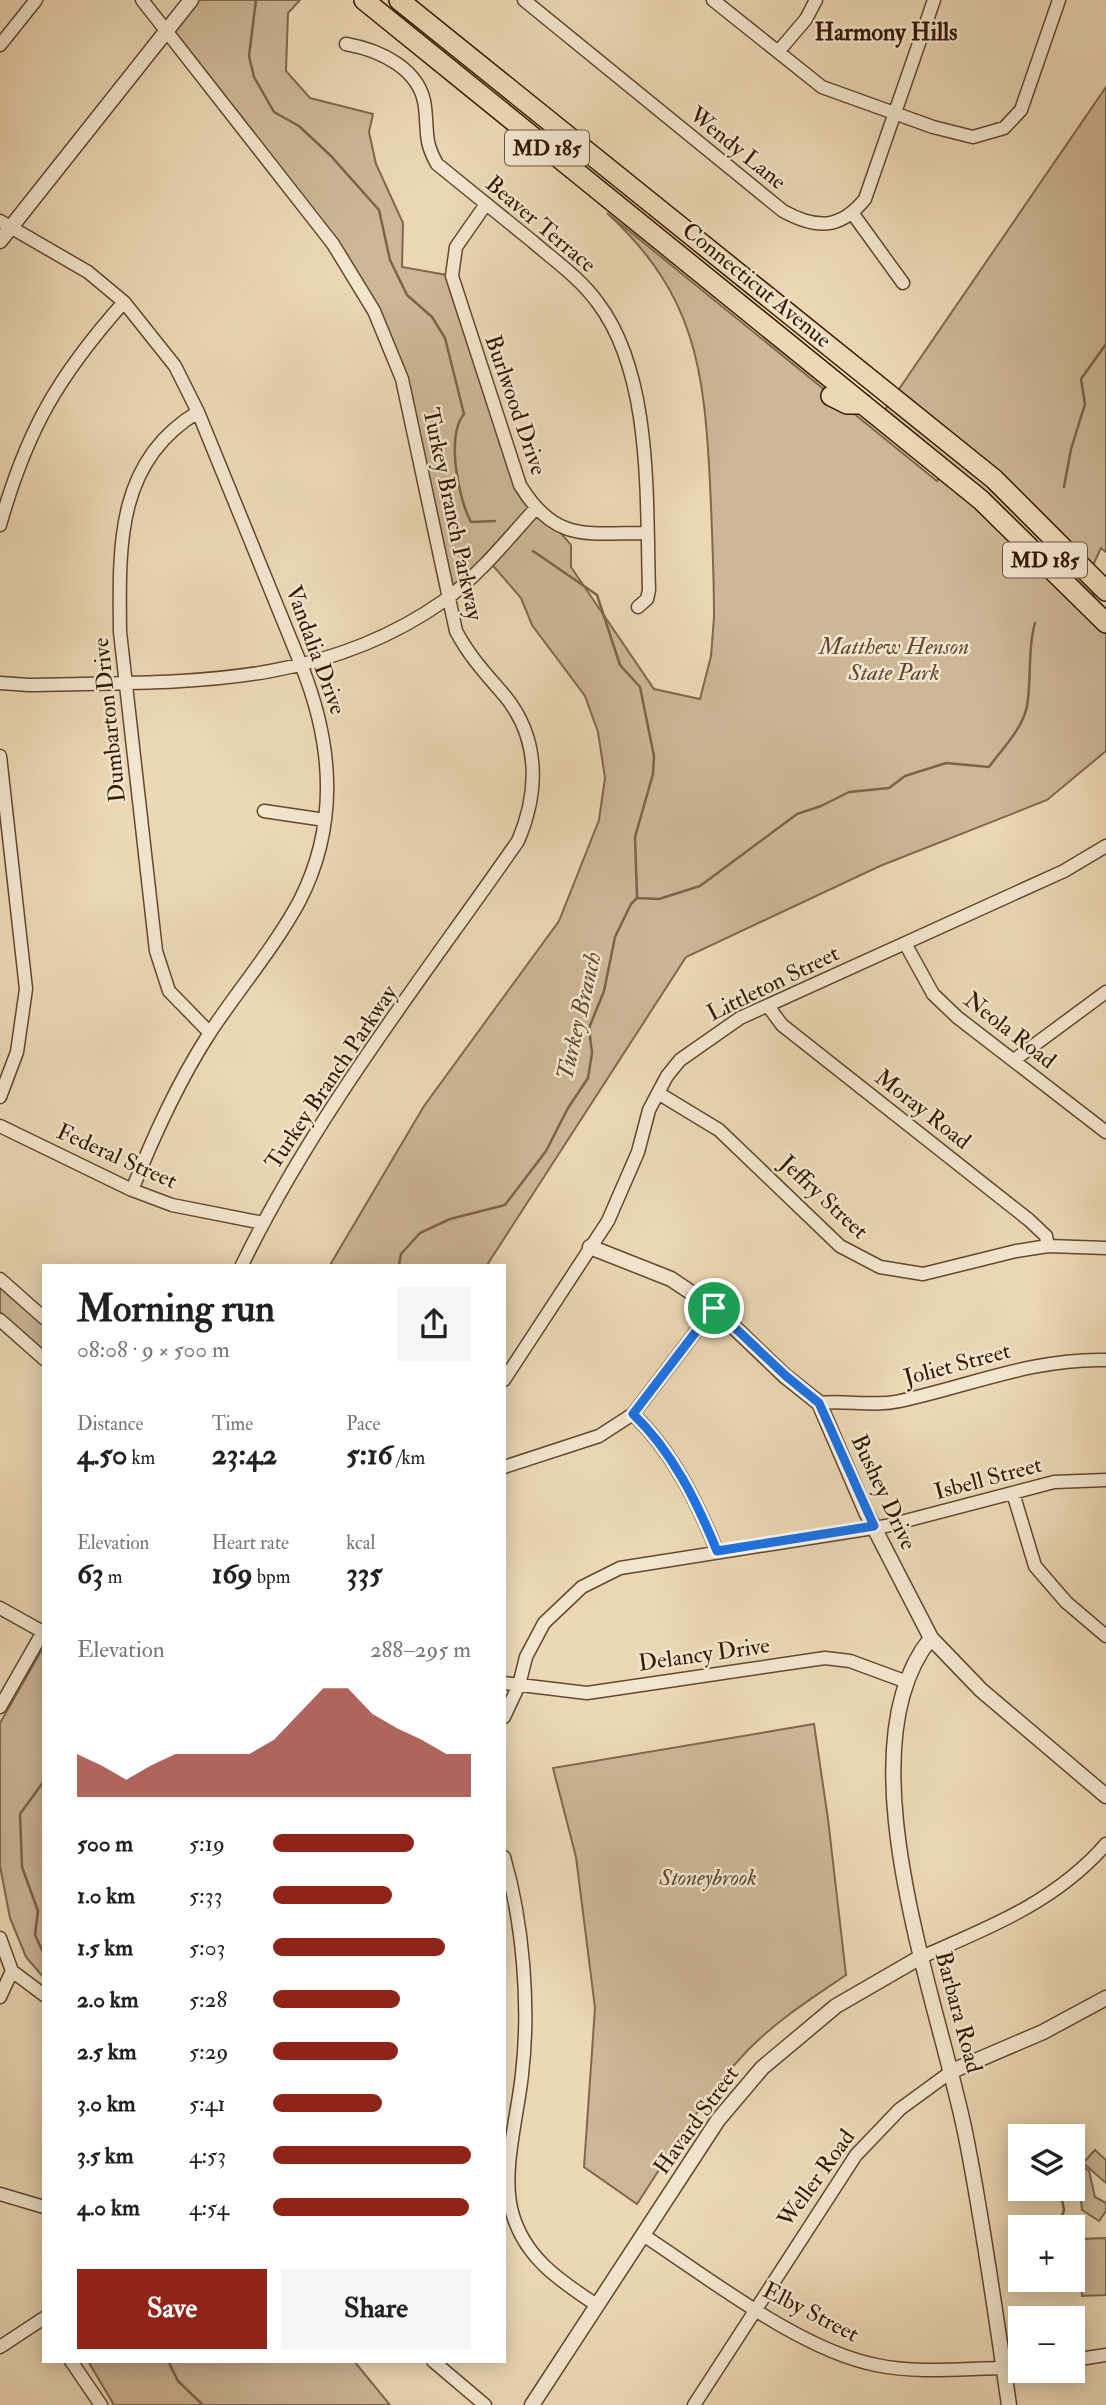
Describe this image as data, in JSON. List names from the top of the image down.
{
  "streets": {
    "main road": ["MD 185", "Connecticut Avenue"],
    "street": [
      "Wendy Lane",
      "Beaver Terrace",
      "Burlwood Drive",
      "Turkey Branch Parkway",
      "Vandalia Drive",
      "Dumbarton Drive",
      "Littleton Street",
      "Neola Road",
      "Moray Road",
      "Federal Street",
      "Jeffry Street",
      "Joliet Street",
      "Isbell Street",
      "Bushey Drive",
      "Delancy Drive",
      "Barbara Road",
      "Havard Street",
      "Weller Road",
      "Elby Street"
    ]
  },
  "crossings": [
    ["Beaver Terrace", "Burlwood Drive"],
    ["Turkey Branch Parkway", "Federal Street"],
    ["Vandalia Drive", "Dumbarton Drive"],
    ["Vandalia Drive", "Federal Street"],
    ["Littleton Street", "Neola Road"],
    ["Littleton Street", "Moray Road"],
    ["Littleton Street", "Jeffry Street"],
    ["Littleton Street", "Bushey Drive"],
    ["Moray Road", "Jeffry Street"],
    ["Joliet Street", "Bushey Drive"],
    ["Isbell Street", "Bushey Drive"],
    ["Isbell Street", "Delancy Drive"],
    ["Bushey Drive", "Barbara Road"],
    ["Delancy Drive", "Barbara Road"],
    ["Barbara Road", "Havard Street"],
    ["Barbara Road", "Weller Road"],
    ["Barbara Road", "Elby Street"],
    ["Havard Street", "Elby Street"],
    ["Weller Road", "Elby Street"]
  ],
  "districts": ["Harmony Hills"],
  "water": ["Turkey Branch"],
  "parks": ["Matthew Henson State Park", "Stoneybrook"],
  "page": {
    "heading": ["Morning run", "08:08 · 9 × 500 m"],
    "stats": [
      ["Distance", "4.50 km"],
      ["Time", "23:42"],
      ["Pace", "5:16 /km"],
      ["Elevation", "63 m"],
      ["Heart rate", "169 bpm"],
      ["kcal", "335"]
    ],
    "chart": ["Elevation", "288–295 m"],
    "list": [
      {
        "name": "500 m",
        "note": "5:19"
      },
      {
        "name": "1.0 km",
        "note": "5:33"
      },
      {
        "name": "1.5 km",
        "note": "5:03"
      },
      {
        "name": "2.0 km",
        "note": "5:28"
      },
      {
        "name": "2.5 km",
        "note": "5:29"
      },
      {
        "name": "3.0 km",
        "note": "5:41"
      },
      {
        "name": "3.5 km",
        "note": "4:53"
      },
      {
        "name": "4.0 km",
        "note": "4:54"
      }
    ],
    "map_buttons": ["+", "−"],
    "buttons": ["Save", "Share"]
  }
}
